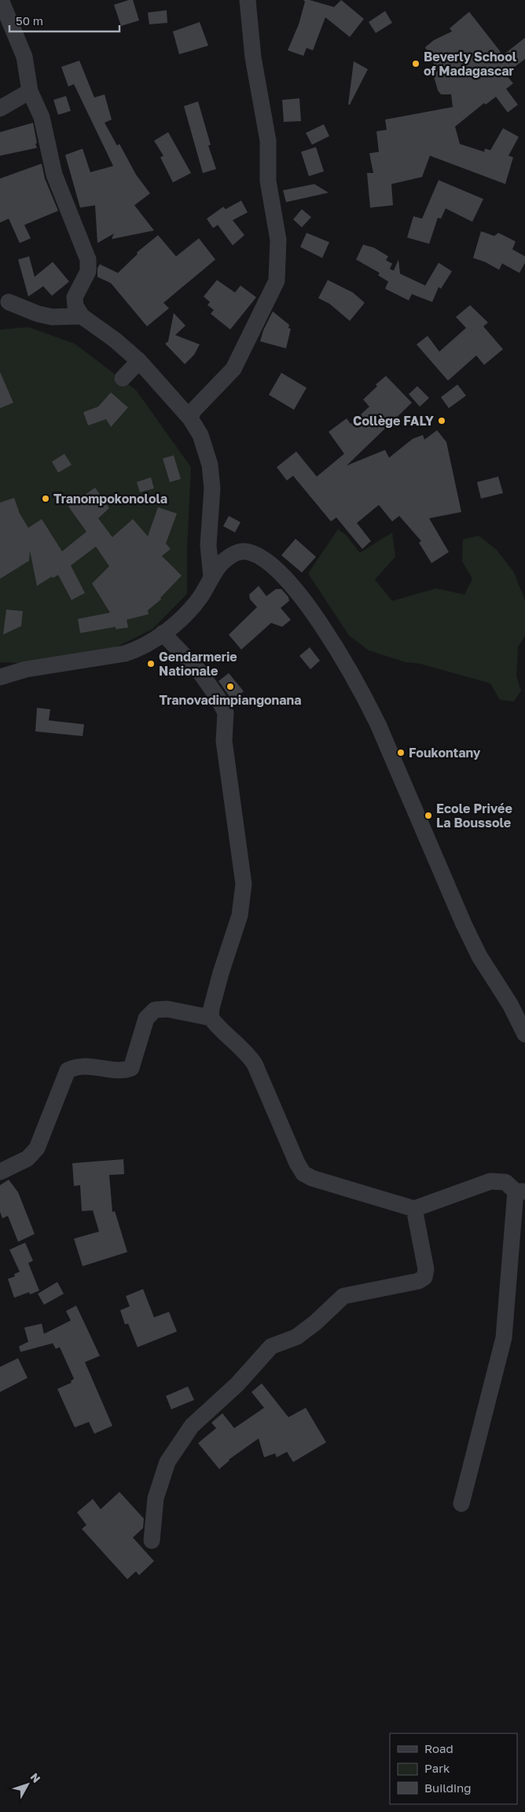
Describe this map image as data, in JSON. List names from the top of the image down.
{
  "places": [
    "Beverly School of Madagascar",
    "Collège FALY",
    "Tranompokonolola",
    "Gendarmerie Nationale",
    "Tranovadimpiangonana",
    "Foukontany",
    "Ecole Privée La Boussole"
  ],
  "legend": ["Road", "Park", "Building"],
  "scale_bar": "50 m",
  "north": "top right"
}
